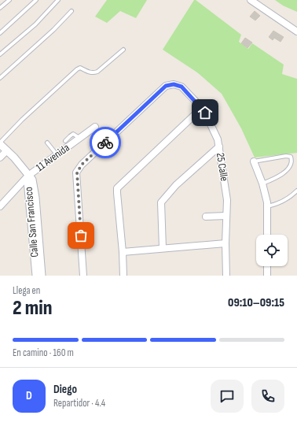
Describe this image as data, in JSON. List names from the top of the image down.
{
  "streets": {
    "street": ["11 Avenida", "25 Calle", "Calle San Francisco"]
  },
  "crossings": [
    ["11 Avenida", "25 Calle"],
    ["11 Avenida", "Calle San Francisco"]
  ],
  "page": {
    "heading": ["2 min", "Llega en", "09:10–09:15"],
    "panel": ["Diego", "Repartidor · 4.4"],
    "bar": "En camino · 160 m",
    "round": "D"
  }
}
